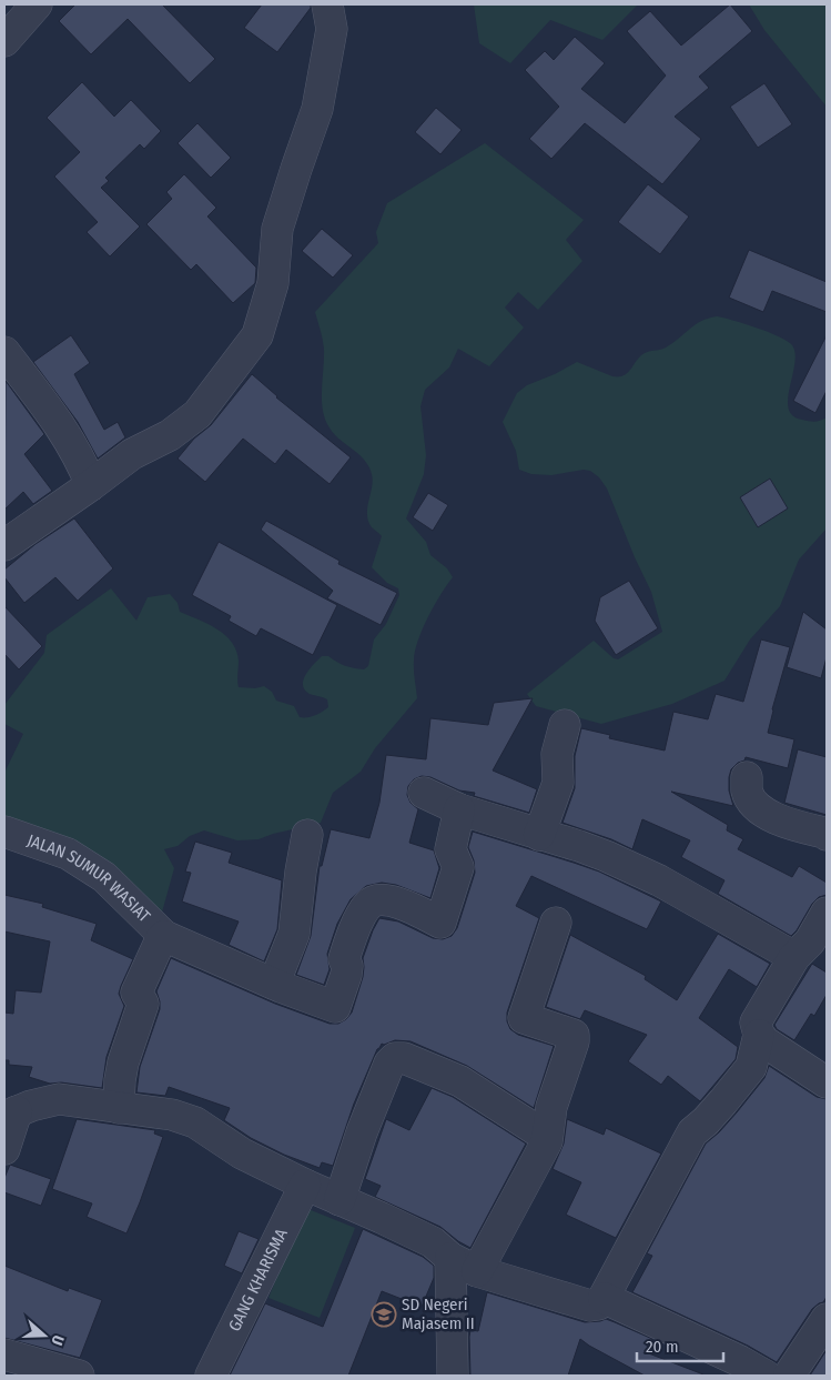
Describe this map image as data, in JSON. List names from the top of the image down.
{
  "streets": {
    "street": ["JALAN SUMUR WASIAT", "GANG KHARISMA"]
  },
  "places": {
    "school or university": ["SD Negeri Majasem II"]
  },
  "scale_bar": "20 m",
  "north": "right"
}
